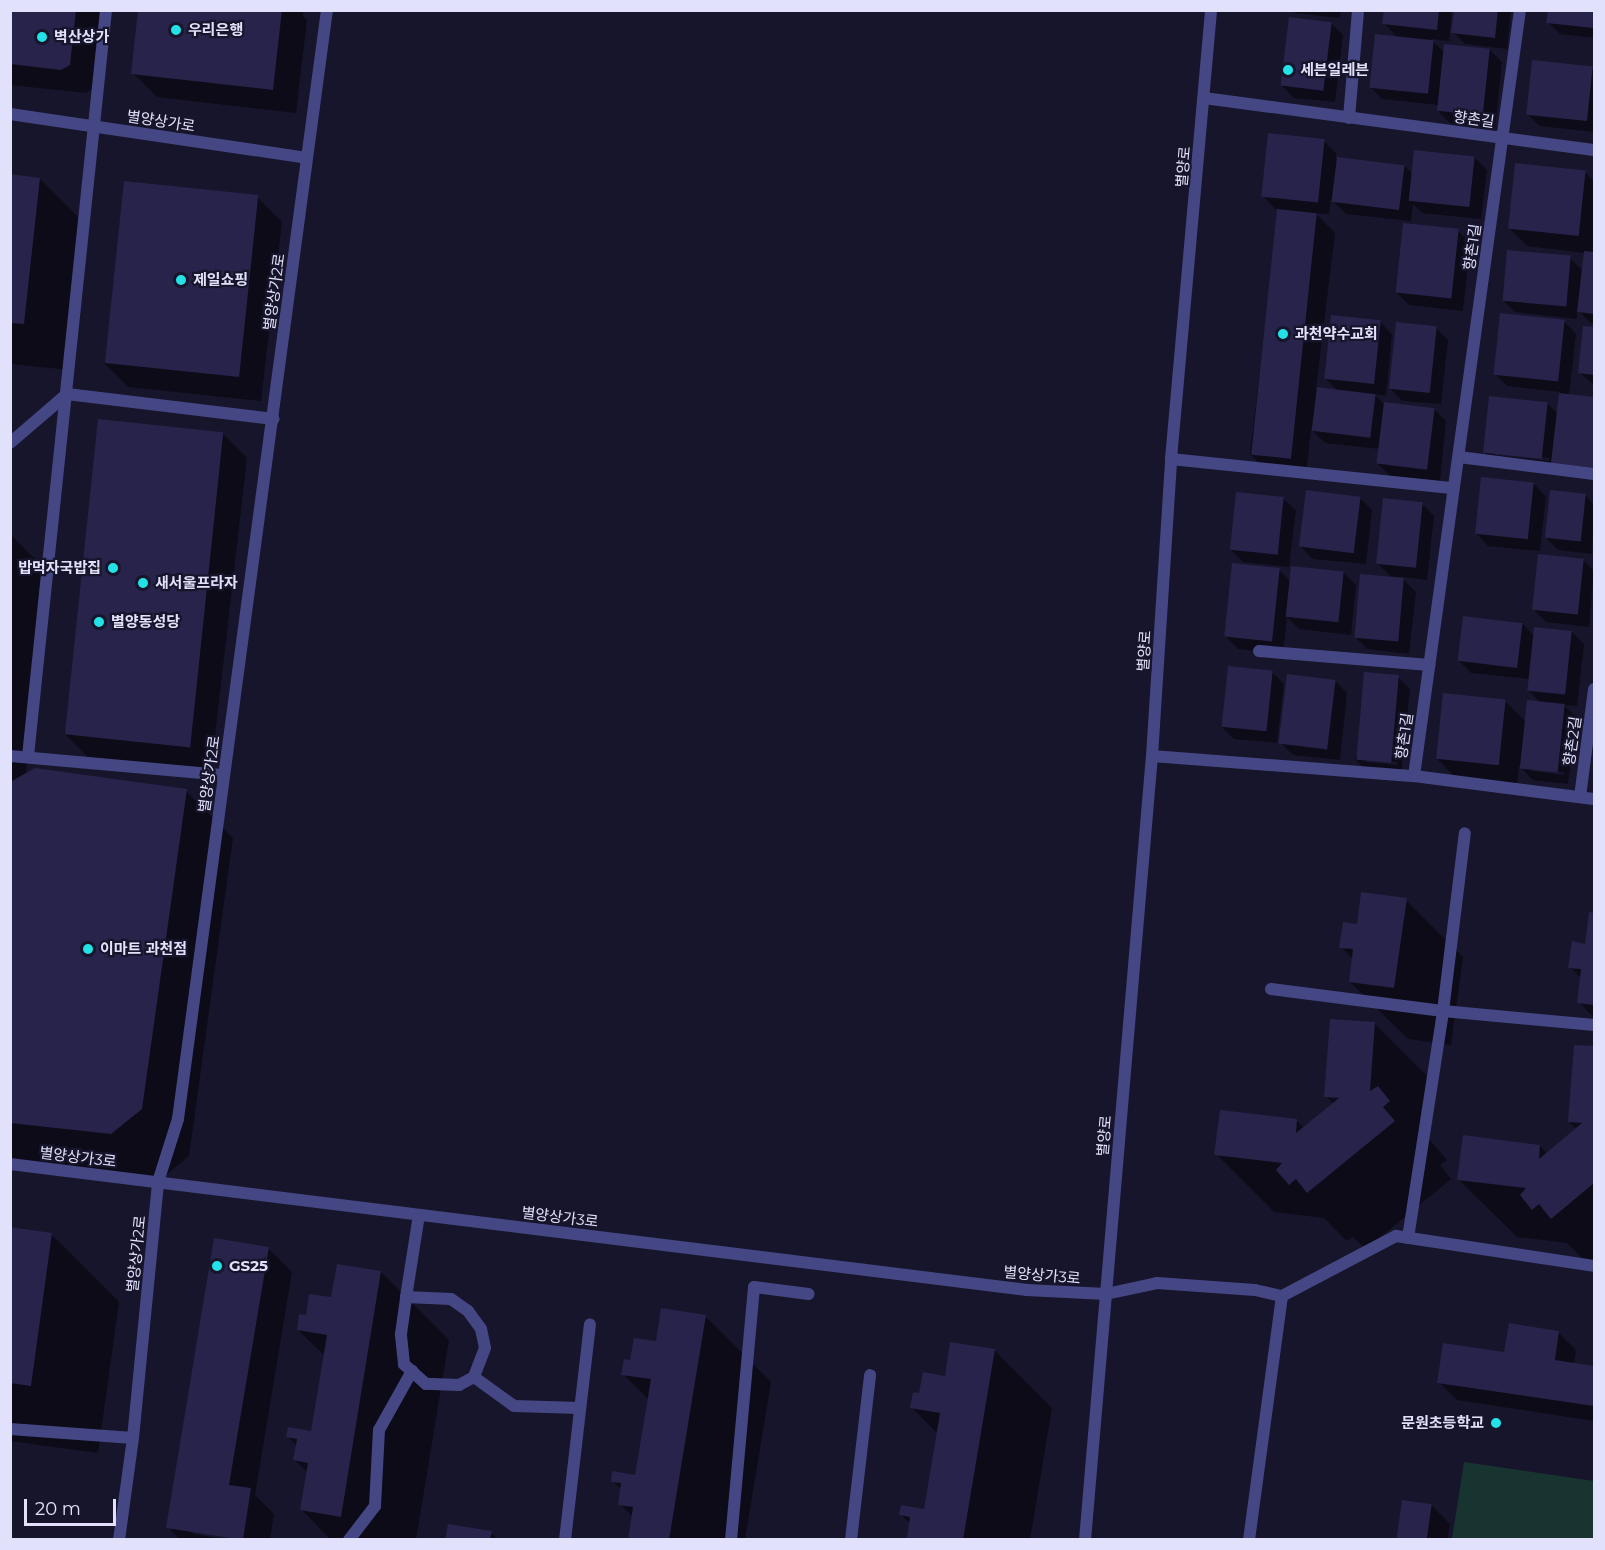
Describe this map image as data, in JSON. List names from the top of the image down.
{
  "streets": {
    "street": [
      "향촌길",
      "별양상가로",
      "별양로",
      "향촌1길",
      "별양상가2로",
      "향촌2길",
      "별양상가3로"
    ]
  },
  "crossings": [
    ["향촌길", "별양로"],
    ["향촌길", "향촌1길"],
    ["별양상가로", "별양상가2로"],
    ["별양로", "별양상가3로"],
    ["별양상가2로", "별양상가3로"]
  ],
  "places": [
    "우리은행",
    "벽산상가",
    "세븐일레븐",
    "제일쇼핑",
    "과천약수교회",
    "밥먹자국밥집",
    "새서울프라자",
    "별양동성당",
    "이마트 과천점",
    "GS25",
    "문원초등학교"
  ],
  "scale_bar": "20 m"
}
